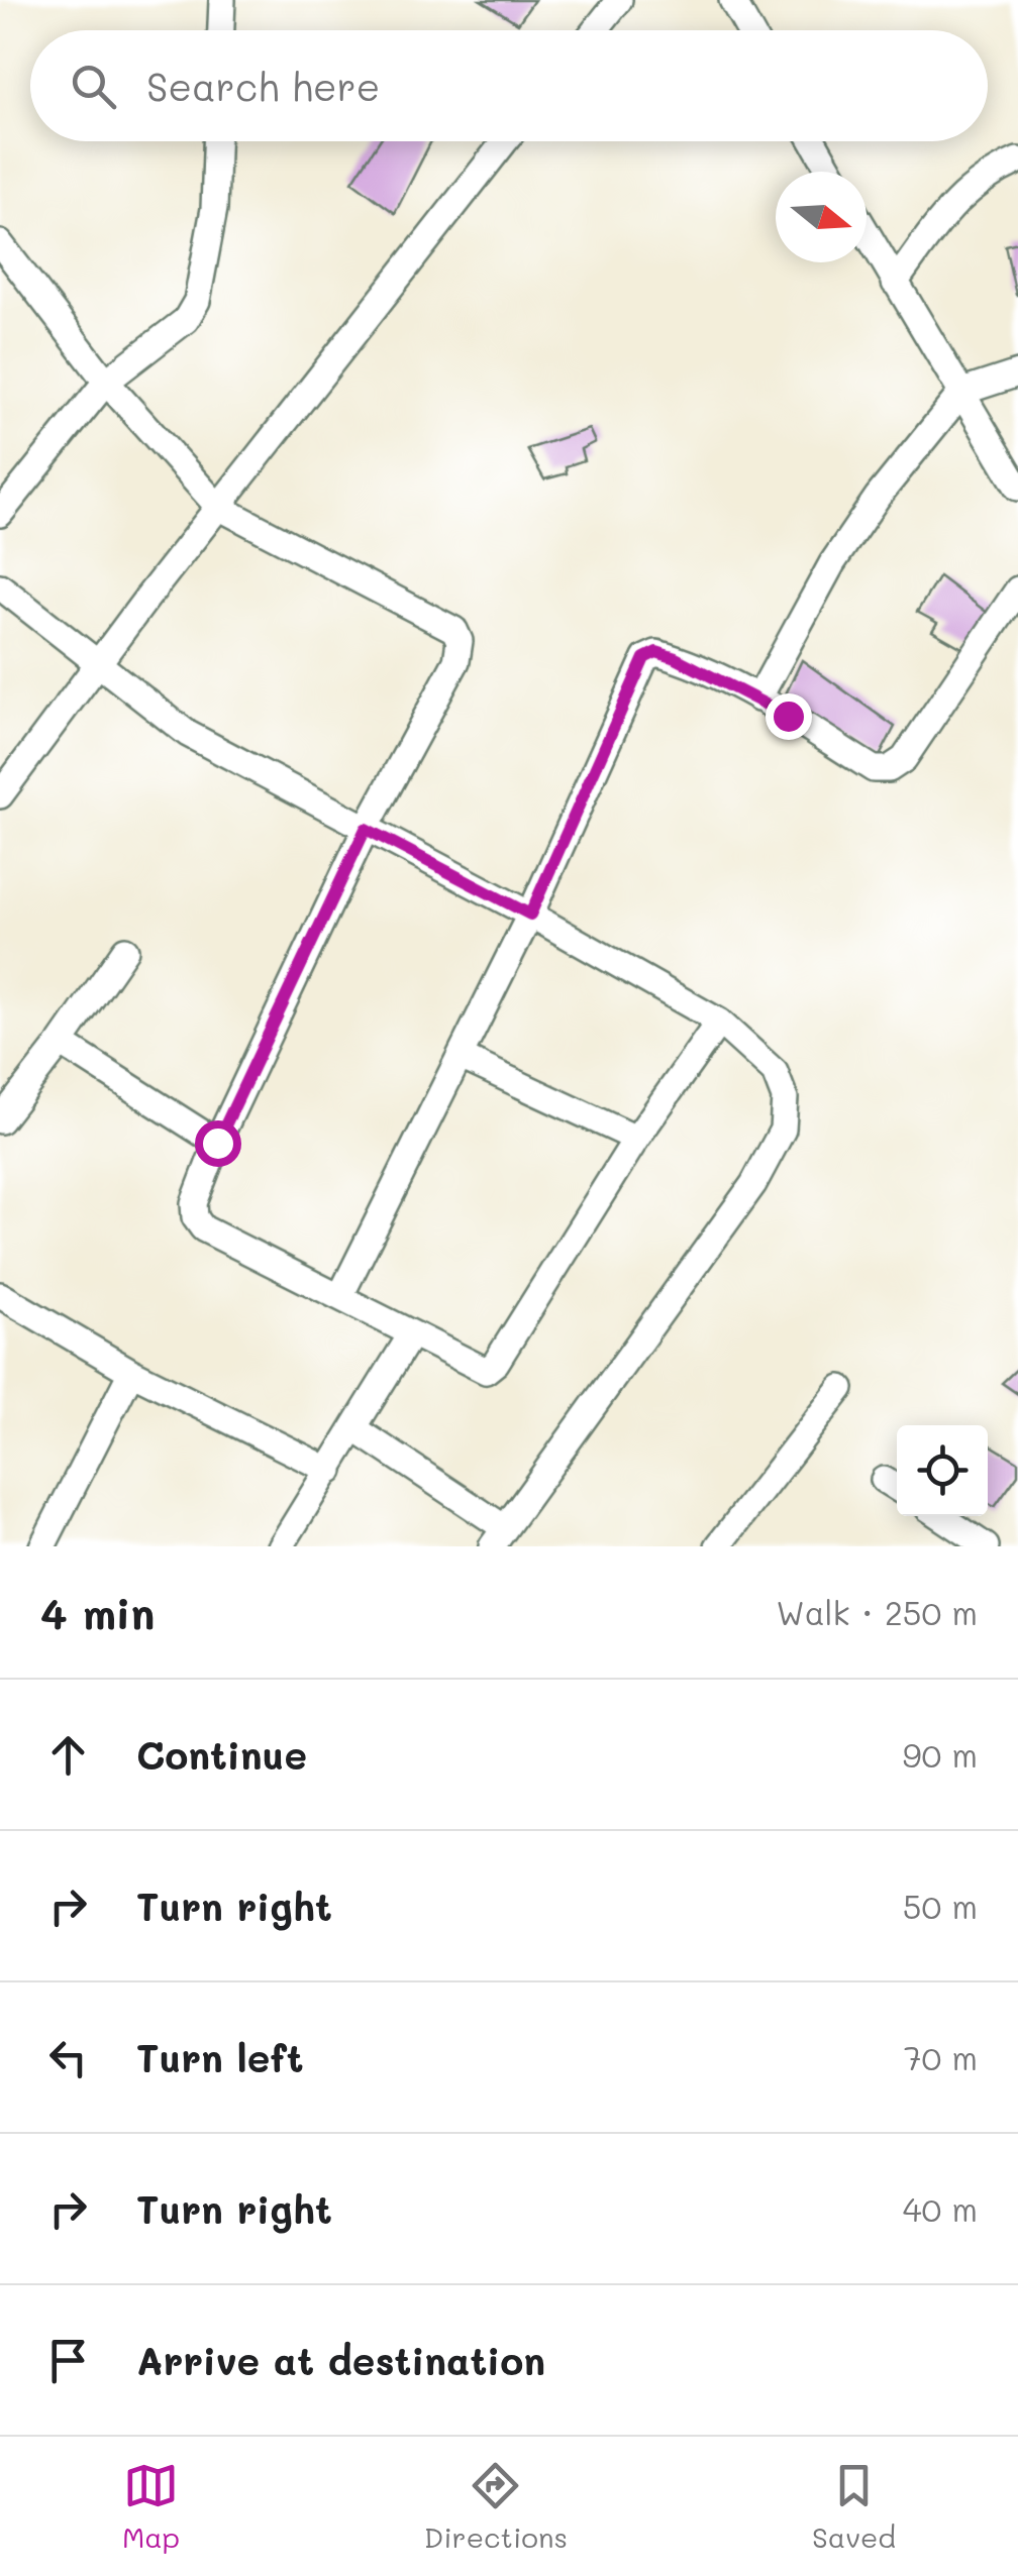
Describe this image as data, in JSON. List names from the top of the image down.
{
  "north": "right",
  "page": {
    "search": "Search here",
    "heading": ["4 min", "Walk · 250 m"],
    "list": [
      ["Continue", "90 m"],
      ["Turn right", "50 m"],
      ["Turn left", "70 m"],
      ["Turn right", "40 m"],
      "Arrive at destination"
    ],
    "nav": ["Map", "Directions", "Saved"]
  }
}
